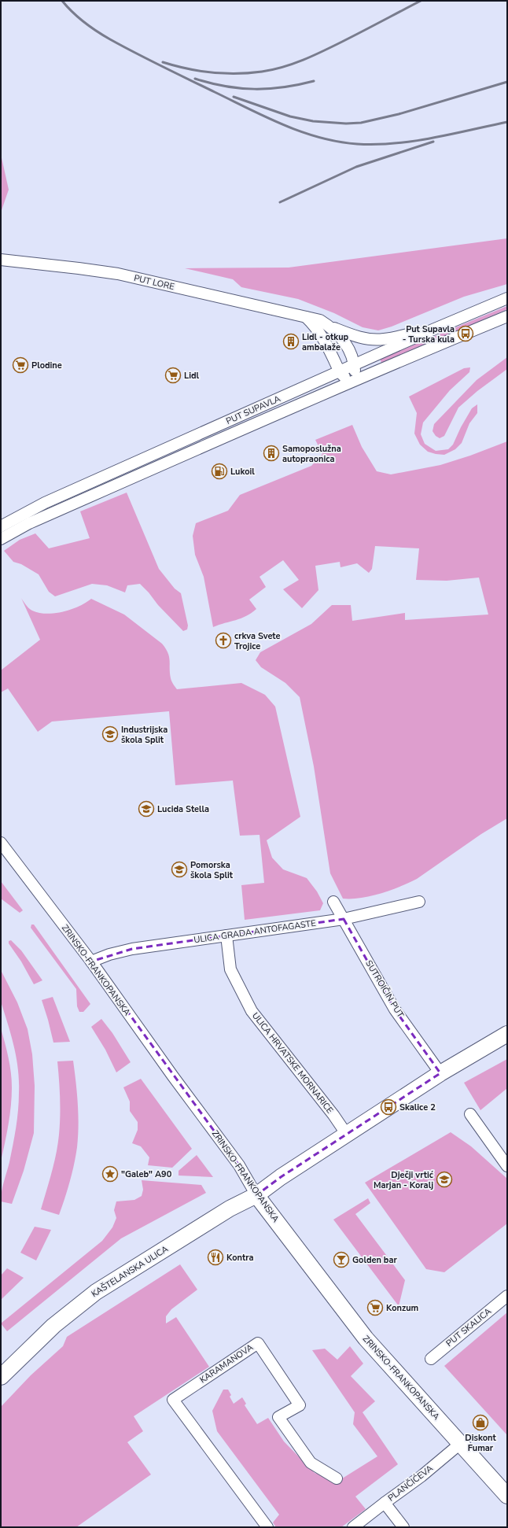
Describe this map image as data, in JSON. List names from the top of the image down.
{
  "streets": {
    "main road": ["ZRINSKO-FRANKOPANSKA", "KAŠTELANSKA ULICA"],
    "street": [
      "PUT LORE",
      "PUT SUPAVLA",
      "ULICA GRADA ANTOFAGASTE",
      "SUTROIČIN PUT",
      "ULICA HRVATSKE MORNARICE",
      "PUT SKALICA",
      "KARAMANOVA",
      "PLANČIĆEVA"
    ]
  },
  "crossings": [
    ["PUT LORE", "PUT SUPAVLA"],
    ["ULICA GRADA ANTOFAGASTE", "ZRINSKO-FRANKOPANSKA"],
    ["ULICA GRADA ANTOFAGASTE", "SUTROIČIN PUT"],
    ["ULICA GRADA ANTOFAGASTE", "ULICA HRVATSKE MORNARICE"],
    ["ZRINSKO-FRANKOPANSKA", "KAŠTELANSKA ULICA"],
    ["ZRINSKO-FRANKOPANSKA", "PLANČIĆEVA"]
  ],
  "places": {
    "bus stop": ["Put Supavla - Turska kula", "Skalice 2"],
    "building": ["Lidl - otkup ambalaže", "Samoposlužna autopraonica"],
    "supermarket": ["Plodine", "Lidl", "Konzum"],
    "fuel station": ["Lukoil"],
    "church": ["crkva Svete Trojice"],
    "school or university": [
      "Industrijska škola Split",
      "Lucida Stella",
      "Pomorska škola Split",
      "Dječji vrtić Marjan - Koralj"
    ],
    "place": ["\"Galeb\" A90"],
    "restaurant": ["Kontra"],
    "bar": ["Golden bar"],
    "shop": ["Diskont Fumar"]
  }
}
